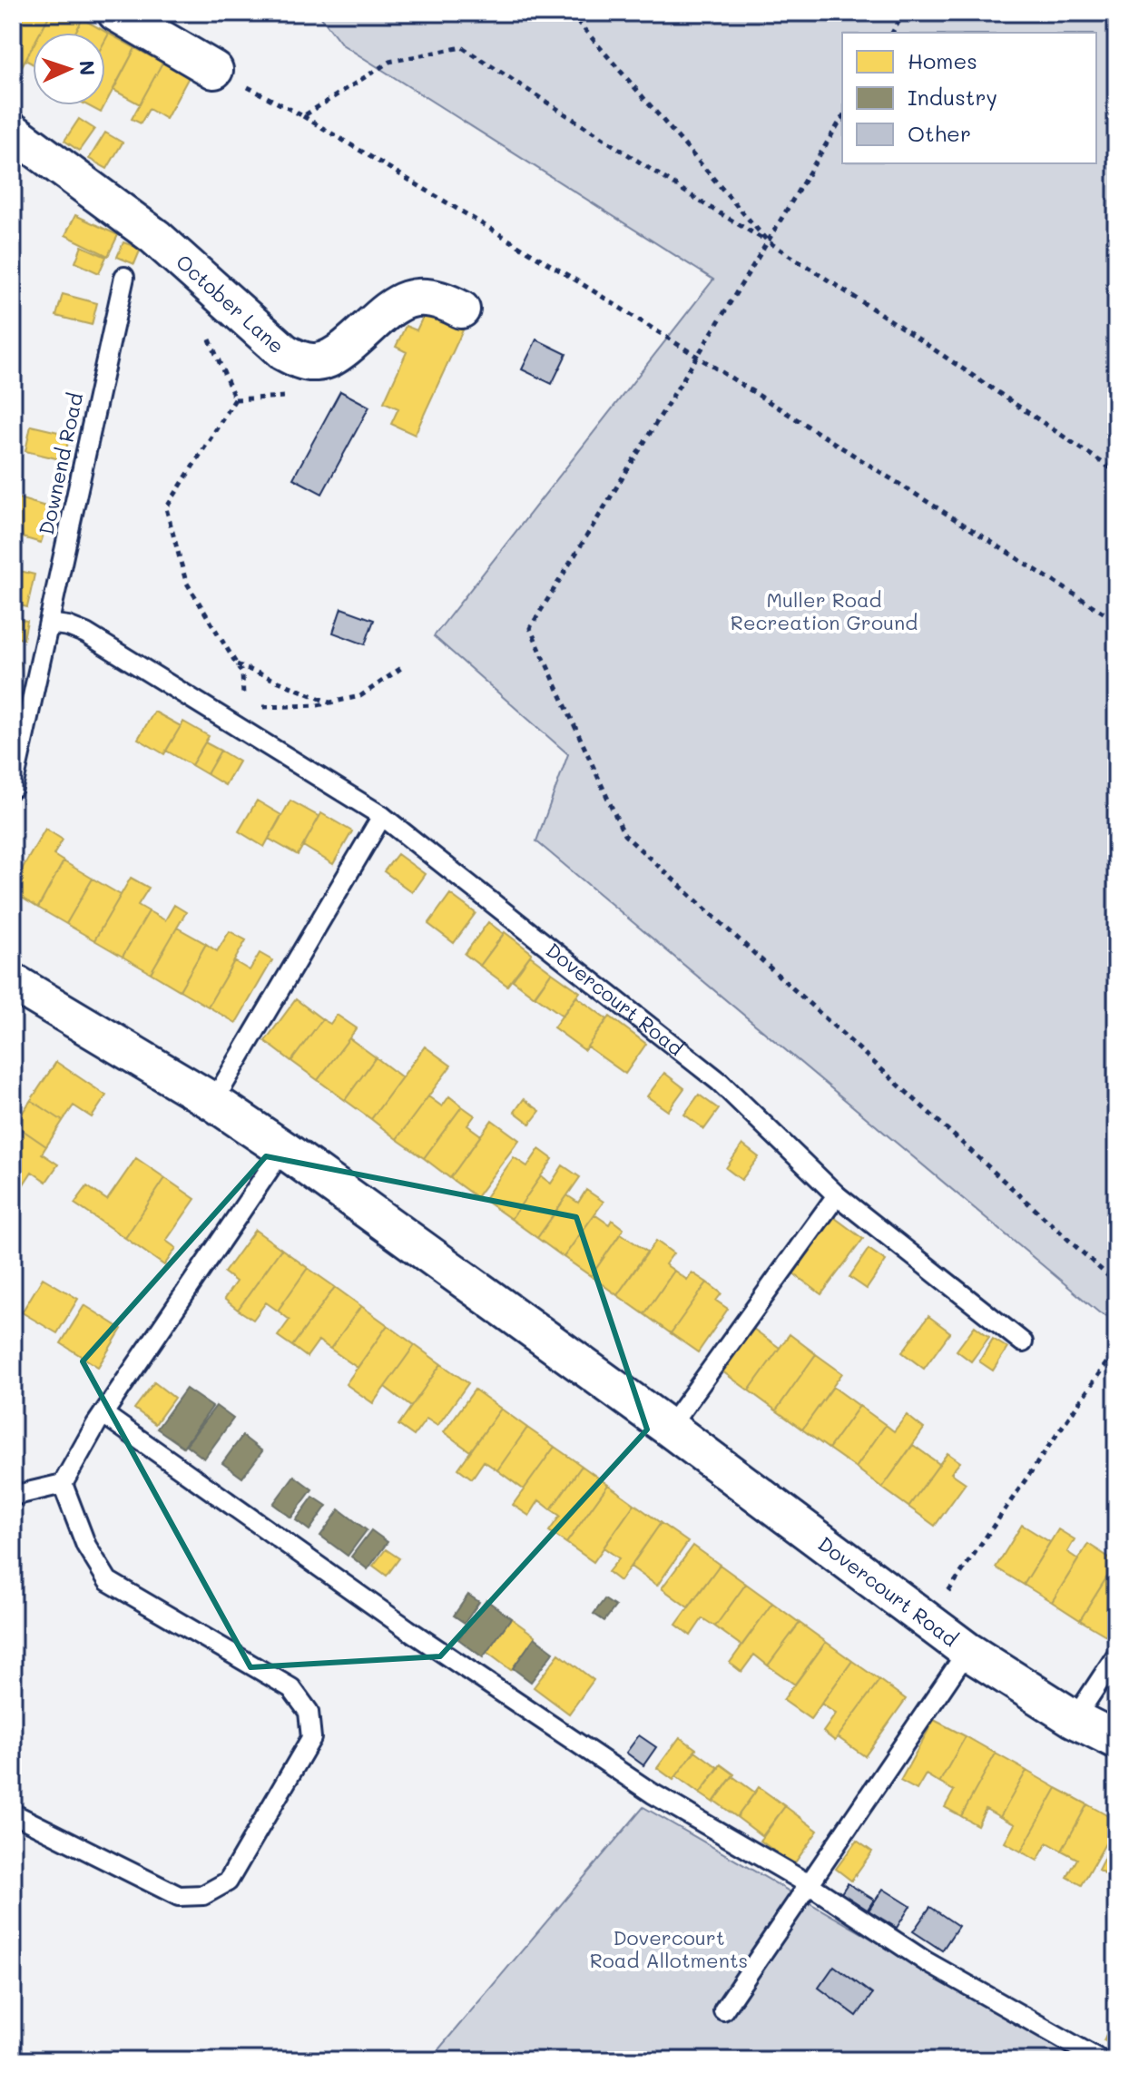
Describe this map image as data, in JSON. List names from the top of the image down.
{
  "streets": {
    "street": ["October Lane", "Dovercourt Road"],
    "lane": ["Downend Road"]
  },
  "crossings": [
    ["Downend Road", "Dovercourt Road"]
  ],
  "parks": ["Muller Road Recreation Ground", "Dovercourt Road Allotments"],
  "legend": ["Homes", "Industry", "Other"],
  "north": "right"
}
